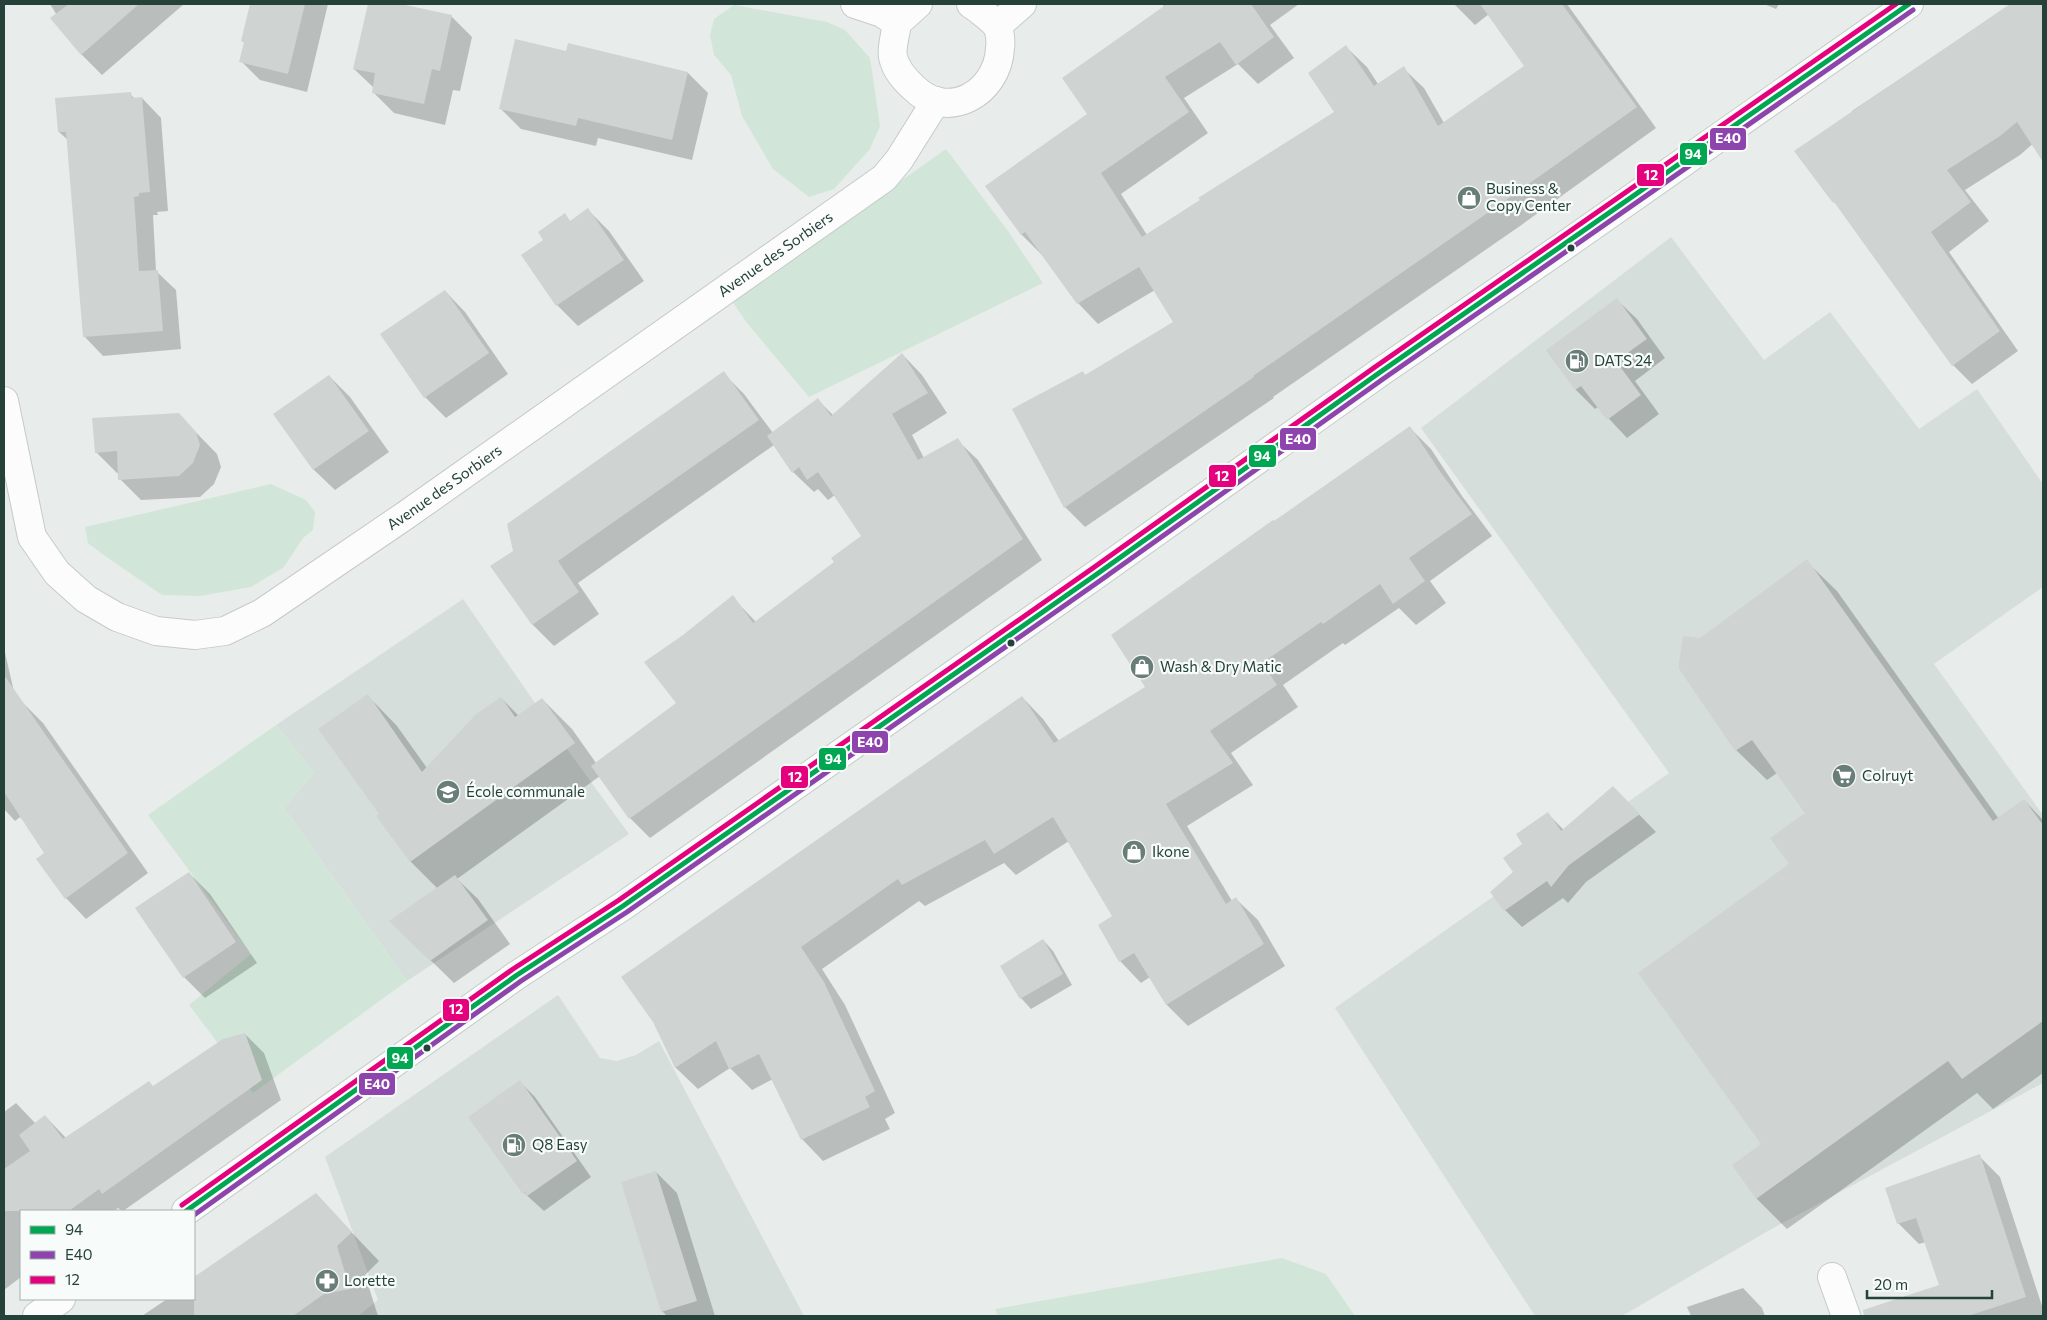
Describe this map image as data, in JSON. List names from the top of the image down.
{
  "streets": {
    "street": ["Avenue des Sorbiers"]
  },
  "places": {
    "shop": ["Business & Copy Center", "Wash & Dry Matic", "Ikone"],
    "fuel station": ["DATS 24", "Q8 Easy"],
    "supermarket": ["Colruyt"],
    "school or university": ["École communale"],
    "pharmacy": ["Lorette"]
  },
  "lines": ["transit line 94", "transit line 12", "transit line E40"],
  "legend": ["94", "E40", "12"],
  "scale_bar": "20 m"
}
